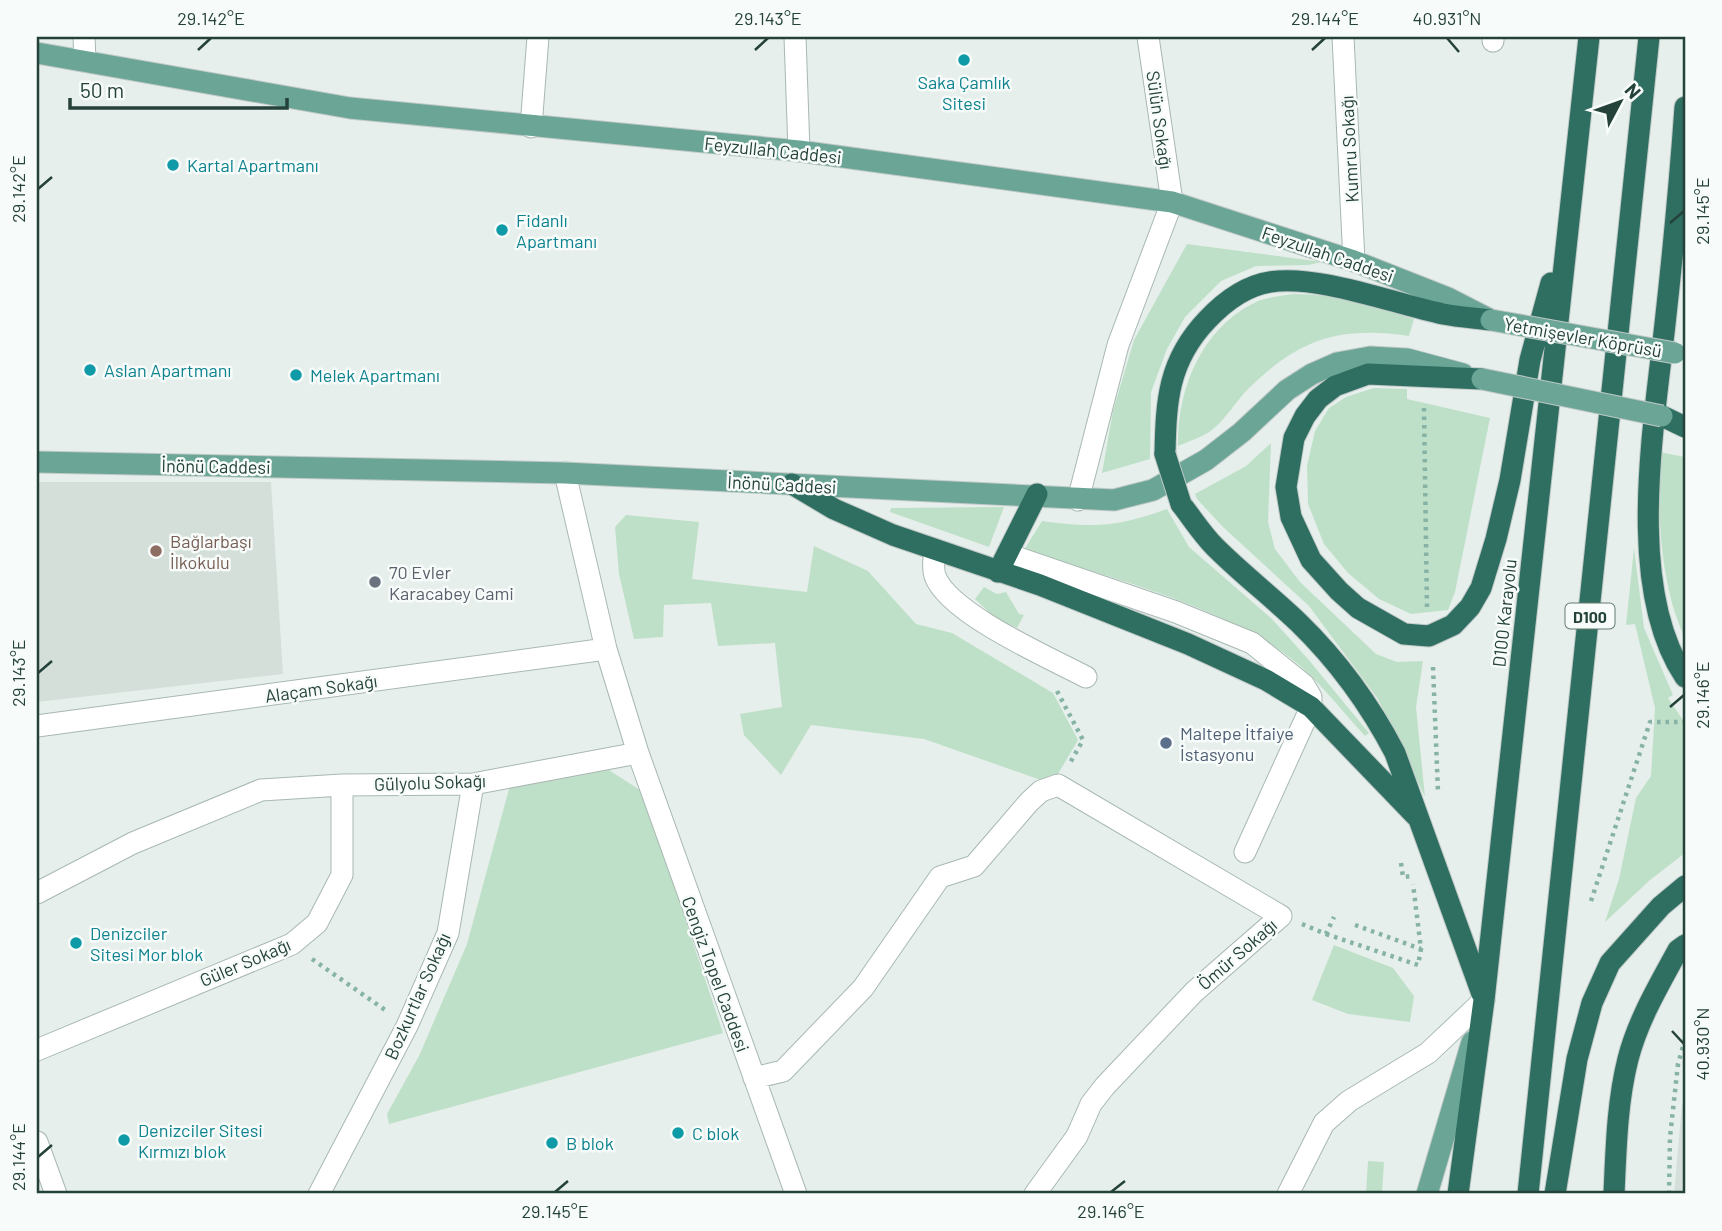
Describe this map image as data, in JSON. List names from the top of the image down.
{
  "streets": {
    "highway": ["D100 Karayolu", "D100"],
    "main road": ["Feyzullah Caddesi", "Yetmişevler Köprüsü", "İnönü Caddesi"],
    "street": [
      "Sülün Sokağı",
      "Kumru Sokağı",
      "Alaçam Sokağı",
      "Gülyolu Sokağı",
      "Ömür Sokağı",
      "Güler Sokağı",
      "Cengiz Topel Caddesi",
      "Bozkurtlar Sokağı"
    ]
  },
  "crossings": [
    ["Sülün Sokağı", "Feyzullah Caddesi"],
    ["Kumru Sokağı", "Feyzullah Caddesi"],
    ["Feyzullah Caddesi", "Yetmişevler Köprüsü"],
    ["Gülyolu Sokağı", "Güler Sokağı"],
    ["Gülyolu Sokağı", "Cengiz Topel Caddesi"],
    ["Gülyolu Sokağı", "Bozkurtlar Sokağı"],
    ["Ömür Sokağı", "Cengiz Topel Caddesi"]
  ],
  "places": [
    "Saka Çamlık Sitesi",
    "Kartal Apartmanı",
    "Fidanlı Apartmanı",
    "Aslan Apartmanı",
    "Melek Apartmanı",
    "Bağlarbaşı İlkokulu",
    "70 Evler Karacabey Cami",
    "Maltepe İtfaiye İstasyonu",
    "Denizciler Sitesi Mor blok",
    "C blok",
    "Denizciler Sitesi Kırmızı blok",
    "B blok"
  ],
  "scale_bar": "50 m",
  "north": "top right",
  "coordinates": [
    "29.142°E",
    "29.143°E",
    "29.144°E",
    "40.931°N",
    "29.145°E",
    "29.146°E",
    "40.930°N"
  ]
}
